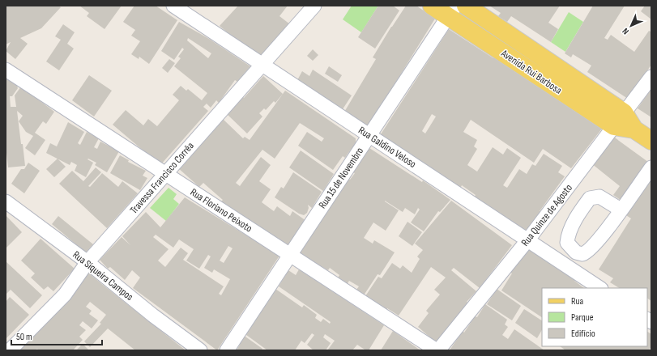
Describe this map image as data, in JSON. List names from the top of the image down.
{
  "streets": {
    "main road": ["Avenida Rui Barbosa"],
    "street": [
      "Rua Galdino Veloso",
      "Travessa Francisco Corrêa",
      "Rua 15 de Novembro",
      "Rua Floriano Peixoto",
      "Rua Quinze de Agosto",
      "Rua Siqueira Campos"
    ]
  },
  "crossings": [
    ["Avenida Rui Barbosa", "Rua 15 de Novembro"],
    ["Avenida Rui Barbosa", "Rua Quinze de Agosto"],
    ["Rua Galdino Veloso", "Travessa Francisco Corrêa"],
    ["Rua Galdino Veloso", "Rua 15 de Novembro"],
    ["Rua Galdino Veloso", "Rua Quinze de Agosto"],
    ["Travessa Francisco Corrêa", "Rua Floriano Peixoto"],
    ["Travessa Francisco Corrêa", "Rua Siqueira Campos"],
    ["Rua 15 de Novembro", "Rua Floriano Peixoto"],
    ["Rua Floriano Peixoto", "Rua Quinze de Agosto"]
  ],
  "legend": ["Rua", "Parque", "Edifício"],
  "scale_bar": "50 m",
  "north": "bottom left"
}
